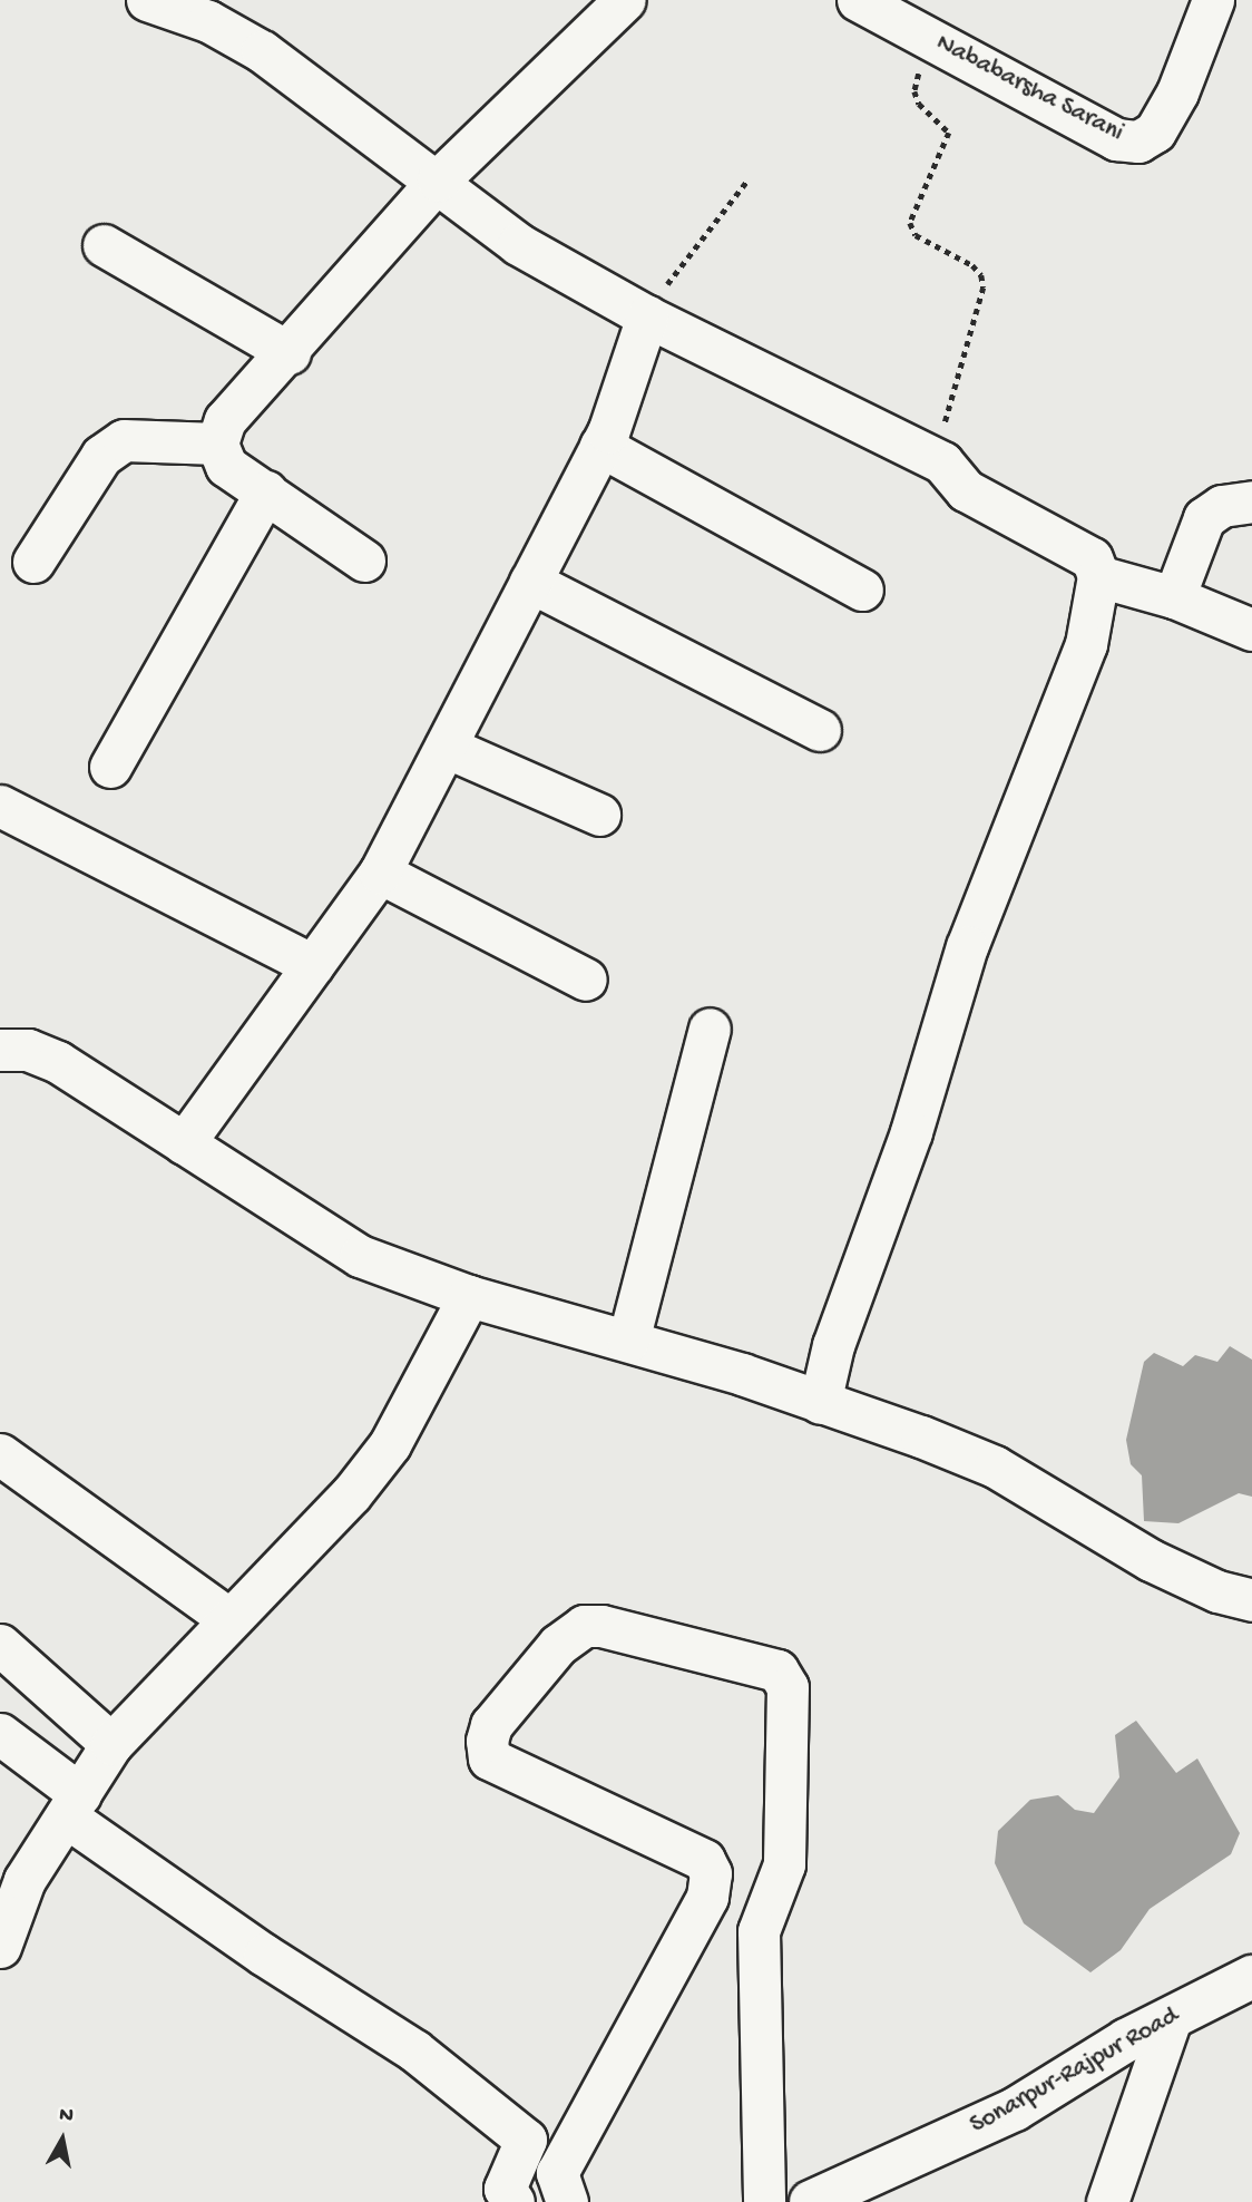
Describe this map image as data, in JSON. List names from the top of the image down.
{
  "streets": {
    "main road": ["Sonarpur-Rajpur Road"],
    "street": ["Nababarsha Sarani"]
  },
  "north": "top"
}
